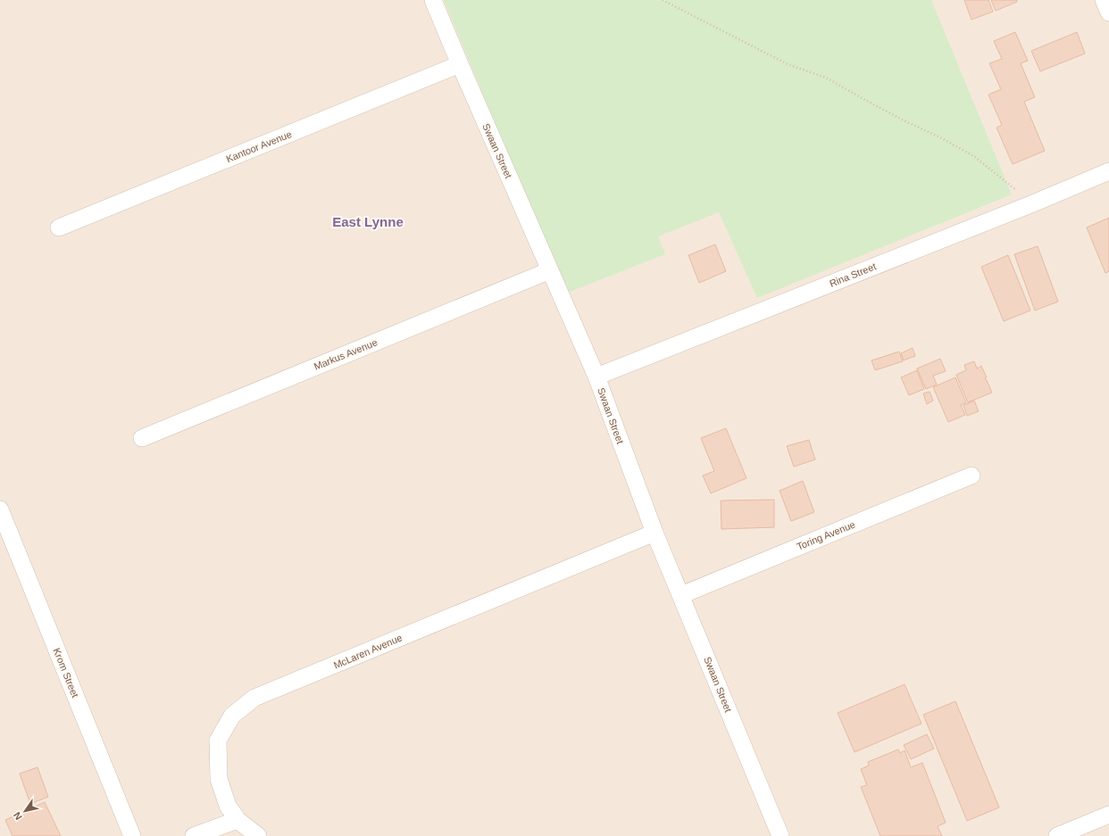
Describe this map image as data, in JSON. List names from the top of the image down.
{
  "streets": {
    "street": [
      "Kantoor Avenue",
      "Swaan Street",
      "Rina Street",
      "Markus Avenue",
      "Toring Avenue",
      "McLaren Avenue",
      "Krom Street"
    ]
  },
  "crossings": [
    ["Kantoor Avenue", "Swaan Street"],
    ["Swaan Street", "Rina Street"],
    ["Swaan Street", "Markus Avenue"],
    ["Swaan Street", "Toring Avenue"],
    ["Swaan Street", "McLaren Avenue"]
  ],
  "districts": ["East Lynne"],
  "north": "bottom left"
}
